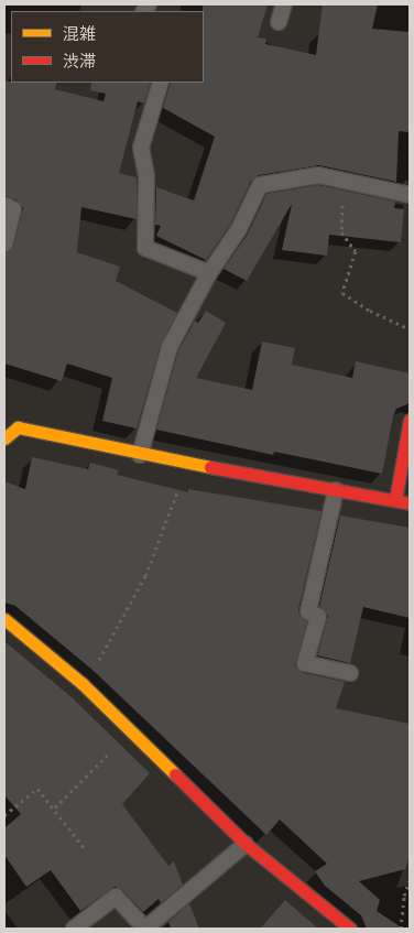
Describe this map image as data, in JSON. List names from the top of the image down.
{
  "legend": ["混雑", "渋滞"]
}
